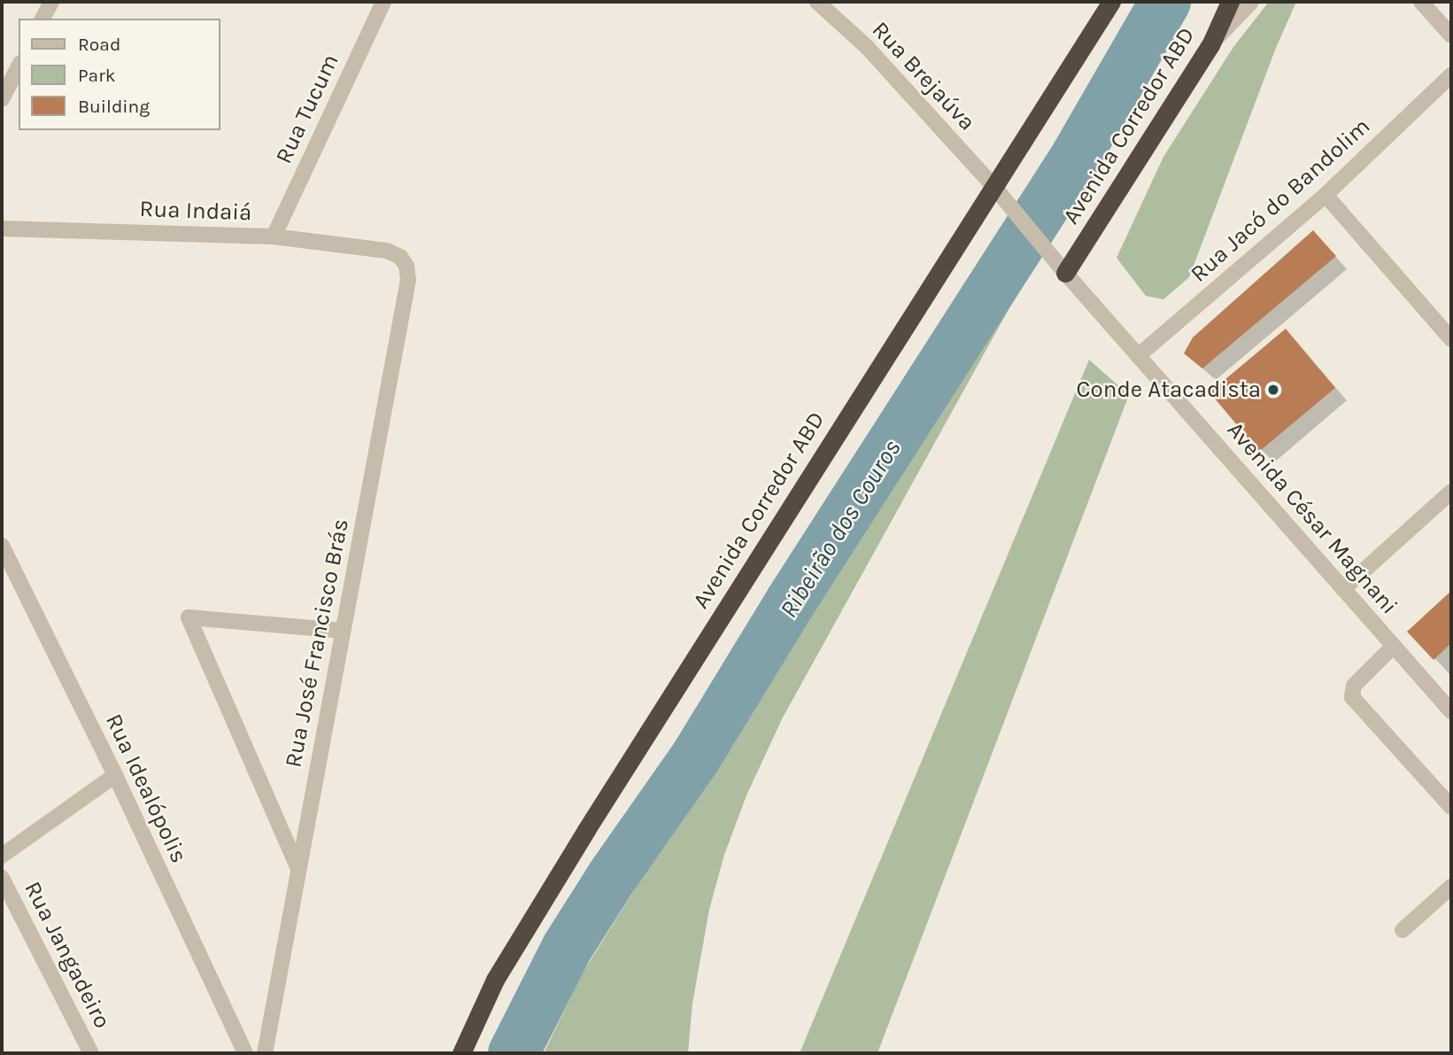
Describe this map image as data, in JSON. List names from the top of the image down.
{
  "streets": {
    "highway": ["Avenida Corredor ABD"],
    "street": [
      "Rua Brejaúva",
      "Rua Tucum",
      "Rua Jacó do Bandolim",
      "Rua Indaiá",
      "Avenida César Magnani",
      "Rua José Francisco Brás",
      "Rua Idealópolis",
      "Rua Jangadeiro"
    ]
  },
  "crossings": [
    ["Rua Brejaúva", "Avenida Corredor ABD"],
    ["Rua Brejaúva", "Avenida César Magnani"],
    ["Rua Tucum", "Rua Indaiá"],
    ["Avenida Corredor ABD", "Avenida César Magnani"],
    ["Rua Jacó do Bandolim", "Avenida César Magnani"],
    ["Rua Indaiá", "Rua José Francisco Brás"]
  ],
  "water": ["Ribeirão dos Couros"],
  "places": ["Conde Atacadista"],
  "legend": ["Road", "Park", "Building"]
}
